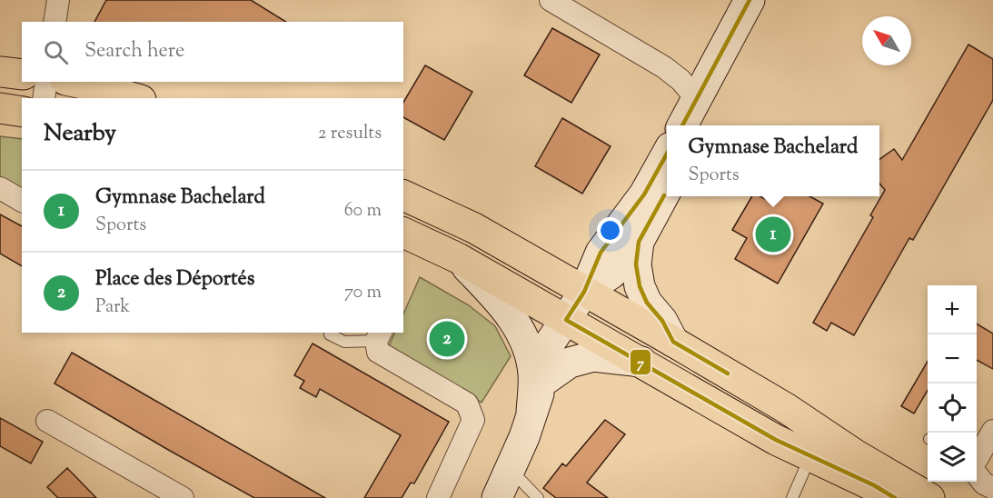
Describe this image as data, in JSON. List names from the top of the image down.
{
  "lines": ["transit line 7"],
  "north": "top left",
  "page": {
    "search": "Search here",
    "heading": ["Nearby", "2 results"],
    "popup": ["Gymnase Bachelard", "Sports"],
    "list": [
      {
        "mark": "1",
        "name": "Gymnase Bachelard",
        "note": "Sports",
        "value": "60 m"
      },
      {
        "mark": "2",
        "name": "Place des Déportés",
        "note": "Park",
        "value": "70 m"
      }
    ],
    "pins": ["1", "2"],
    "map_buttons": ["+", "−"]
  }
}
